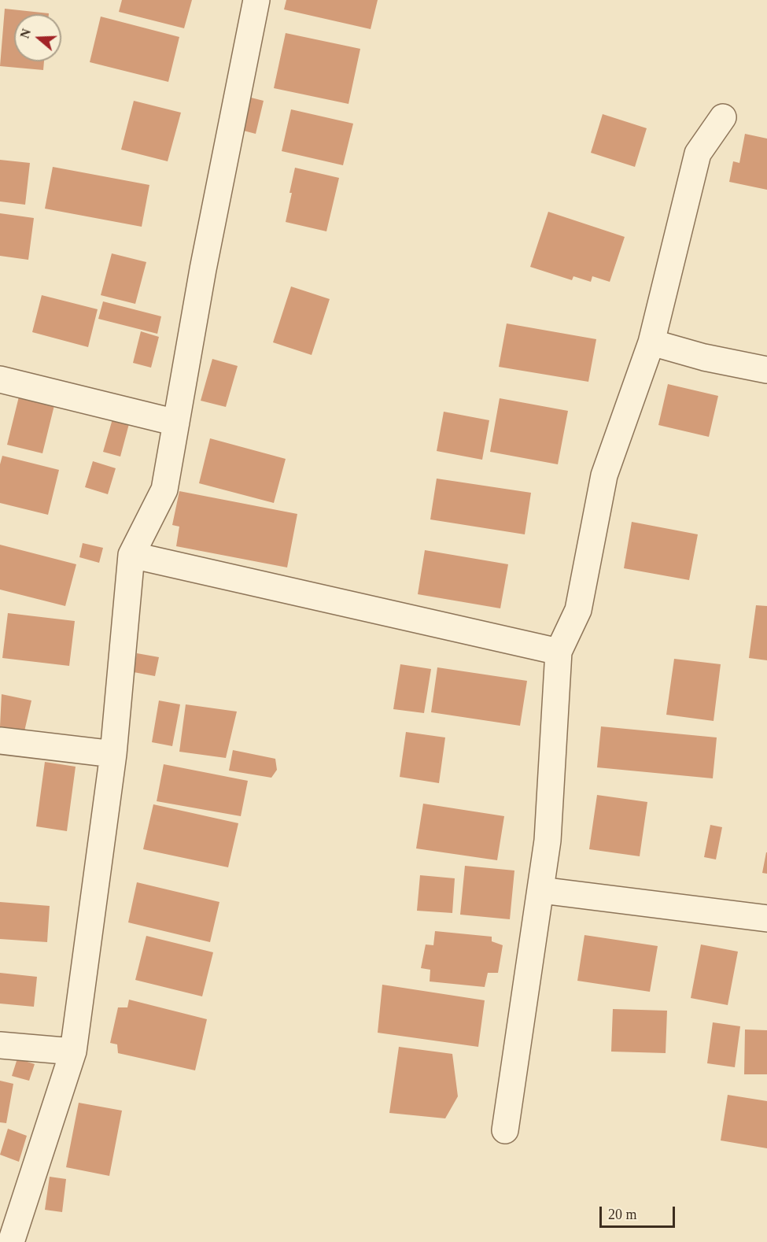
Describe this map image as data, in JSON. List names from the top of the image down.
{
  "scale_bar": "20 m",
  "north": "left"
}
